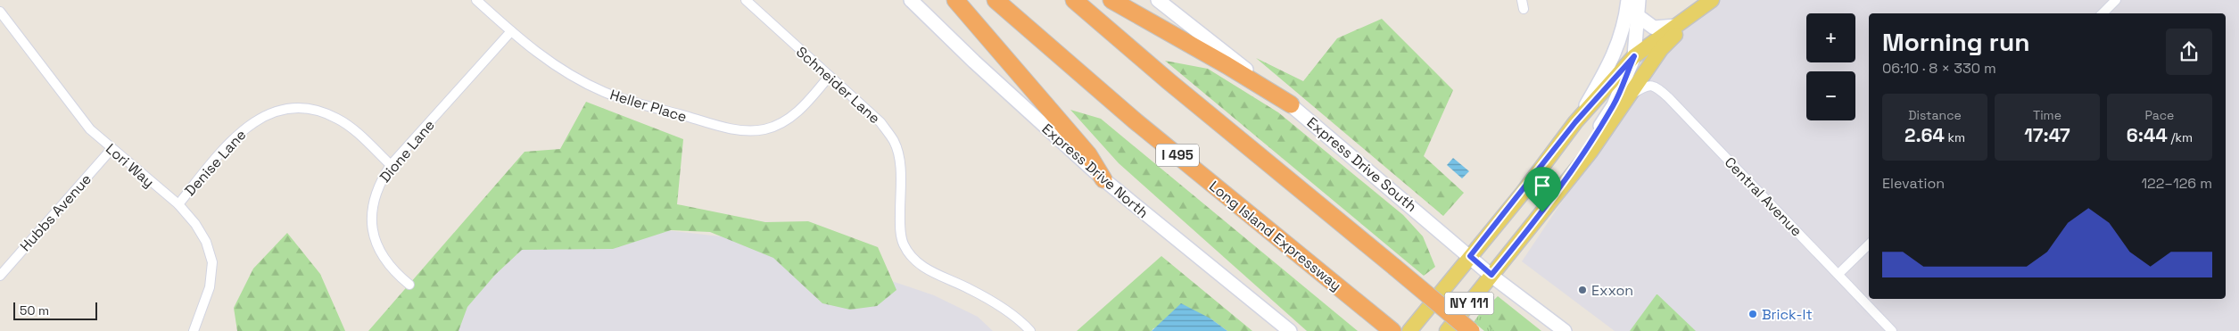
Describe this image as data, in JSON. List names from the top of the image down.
{
  "streets": {
    "highway": ["I 495", "Long Island Expressway"],
    "main road": ["Express Drive South", "Express Drive North", "NY 111"],
    "street": [
      "Schneider Lane",
      "Heller Place",
      "Dione Lane",
      "Denise Lane",
      "Lori Way",
      "Central Avenue",
      "Hubbs Avenue"
    ]
  },
  "crossings": [
    ["Schneider Lane", "Heller Place"],
    ["Heller Place", "Dione Lane"],
    ["Dione Lane", "Denise Lane"],
    ["Denise Lane", "Lori Way"],
    ["Express Drive South", "NY 111"],
    ["Lori Way", "Hubbs Avenue"],
    ["Central Avenue", "NY 111"]
  ],
  "places": ["Exxon", "Brick-It"],
  "scale_bar": "50 m",
  "page": {
    "map_buttons": ["+", "−"],
    "heading": ["Morning run", "06:10 · 8 × 330 m"],
    "stats": [
      ["Distance", "2.64 km"],
      ["Time", "17:47"],
      ["Pace", "6:44 /km"]
    ],
    "chart": ["Elevation", "122–126 m"],
    "scale": "50 m"
  }
}
